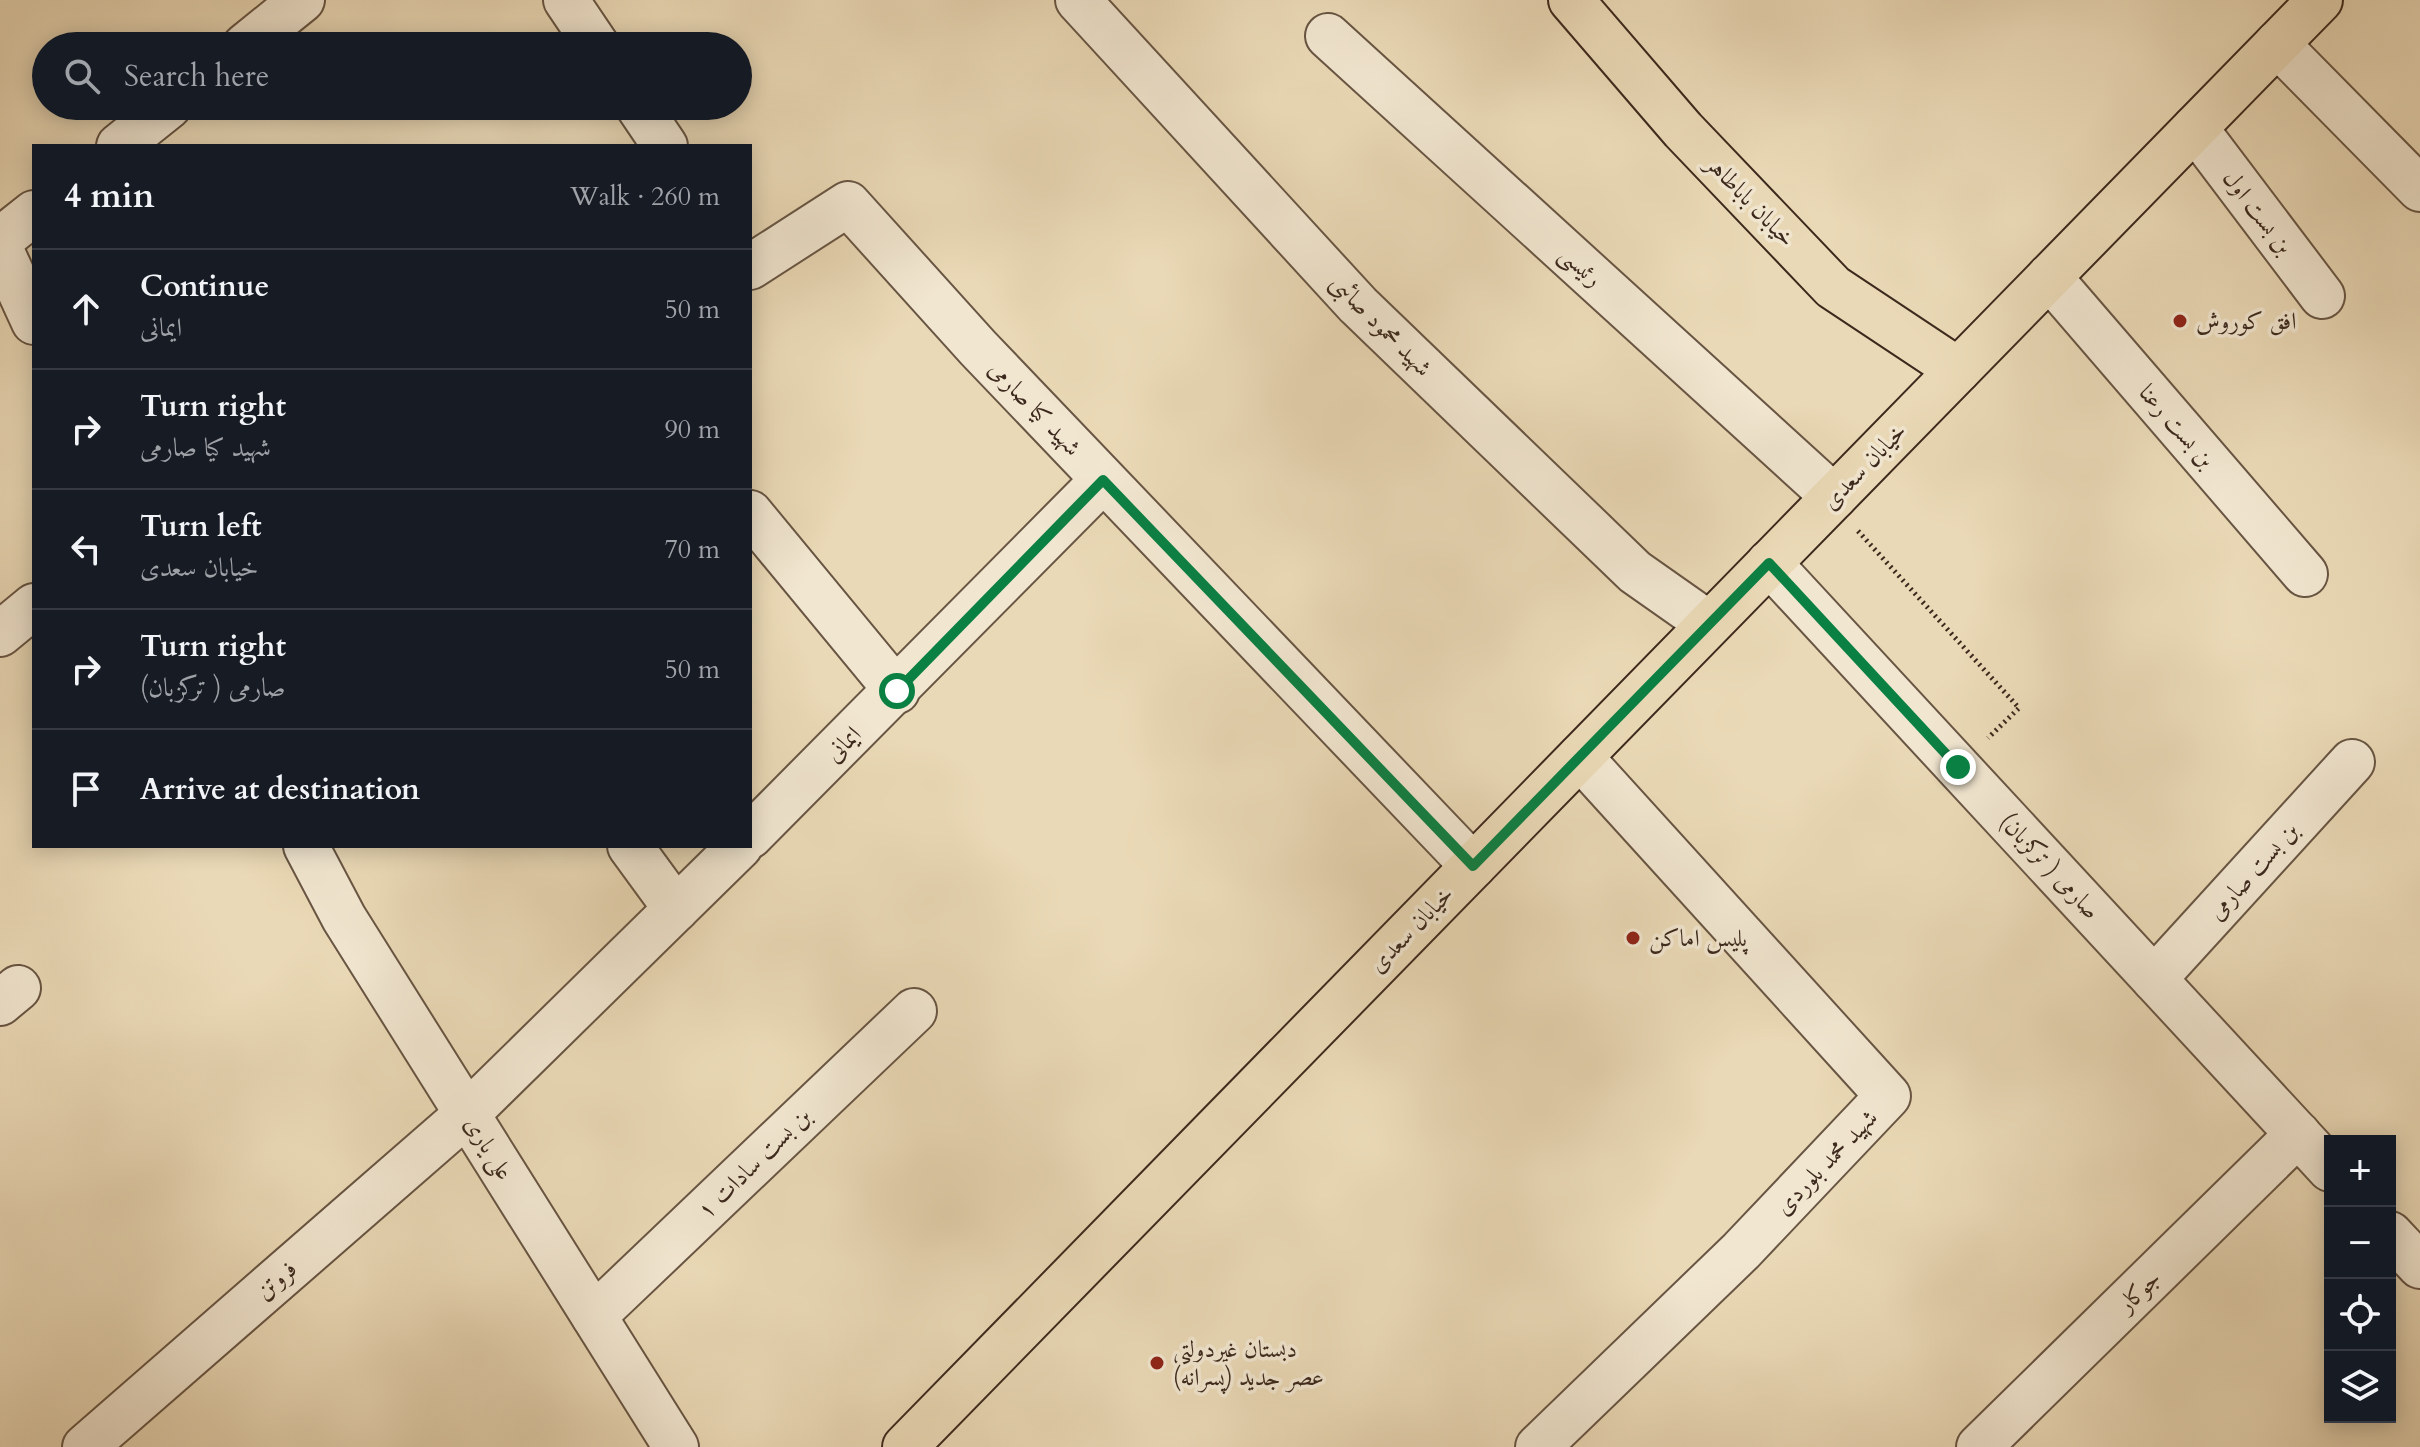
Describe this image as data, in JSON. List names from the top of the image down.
{
  "streets": {
    "main road": ["خیابان باباطاهر", "خیابان سعدی"],
    "street": [
      "بن بست اول",
      "رئیسی",
      "شهید محمود صائبی",
      "شهید کیا صارمی",
      "بن بست رعنا",
      "ایمانی",
      "صارمی ( ترکزبان)",
      "بن بست صارمی",
      "علی یاری",
      "شهید محمد بلوردی",
      "بن بست سادات ۱",
      "فروتن",
      "جوکار"
    ]
  },
  "crossings": [
    ["خیابان باباطاهر", "خیابان سعدی"],
    ["بن بست اول", "خیابان سعدی"],
    ["رئیسی", "خیابان سعدی"],
    ["شهید محمود صائبی", "خیابان سعدی"],
    ["شهید کیا صارمی", "خیابان سعدی"],
    ["شهید کیا صارمی", "ایمانی"],
    ["بن بست رعنا", "خیابان سعدی"],
    ["خیابان سعدی", "صارمی ( ترکزبان)"],
    ["خیابان سعدی", "شهید محمد بلوردی"],
    ["صارمی ( ترکزبان)", "بن بست صارمی"],
    ["صارمی ( ترکزبان)", "جوکار"],
    ["علی یاری", "بن بست سادات ۱"],
    ["علی یاری", "فروتن"]
  ],
  "places": ["افق کوروش", "پلیس اماکن", "دبستان غیردولتی عصر جدید (پسرانه)"],
  "page": {
    "search": "Search here",
    "heading": ["4 min", "Walk · 260 m"],
    "list": [
      ["Continue", "ایمانی", "50 m"],
      ["Turn right", "شهید کیا صارمی", "90 m"],
      ["Turn left", "خیابان سعدی", "70 m"],
      ["Turn right", "صارمی ( ترکزبان)", "50 m"],
      "Arrive at destination"
    ],
    "map_buttons": ["+", "−"]
  }
}
